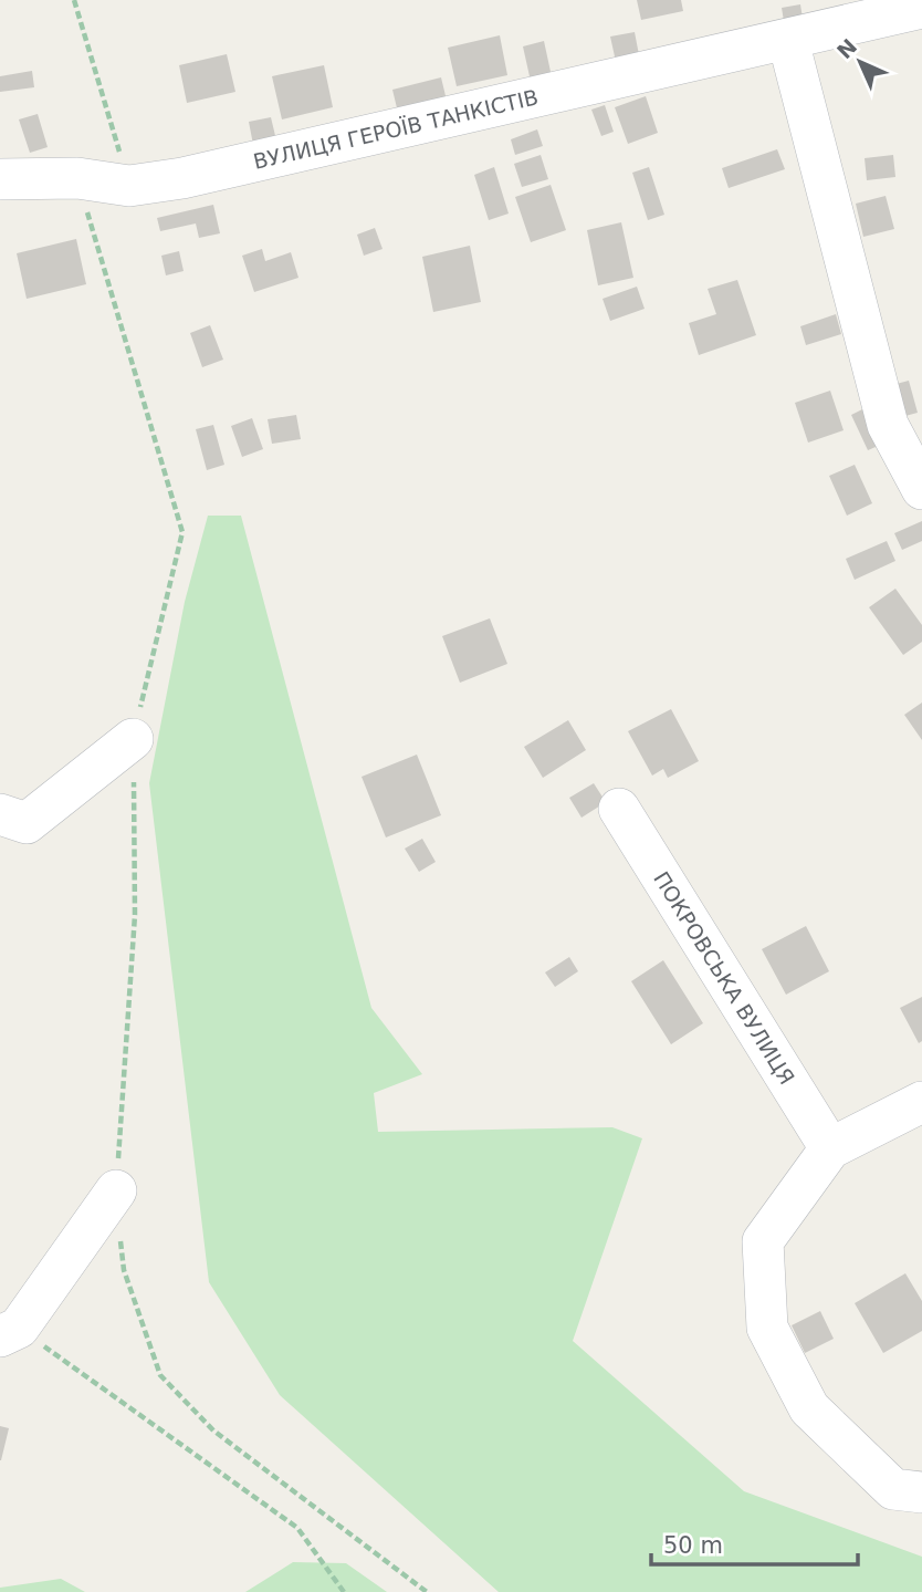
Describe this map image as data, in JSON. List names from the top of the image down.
{
  "streets": {
    "street": ["ВУЛИЦЯ ГЕРОЇВ ТАНКІСТІВ", "ПОКРОВСЬКА ВУЛИЦЯ"]
  },
  "scale_bar": "50 m",
  "north": "top left"
}
